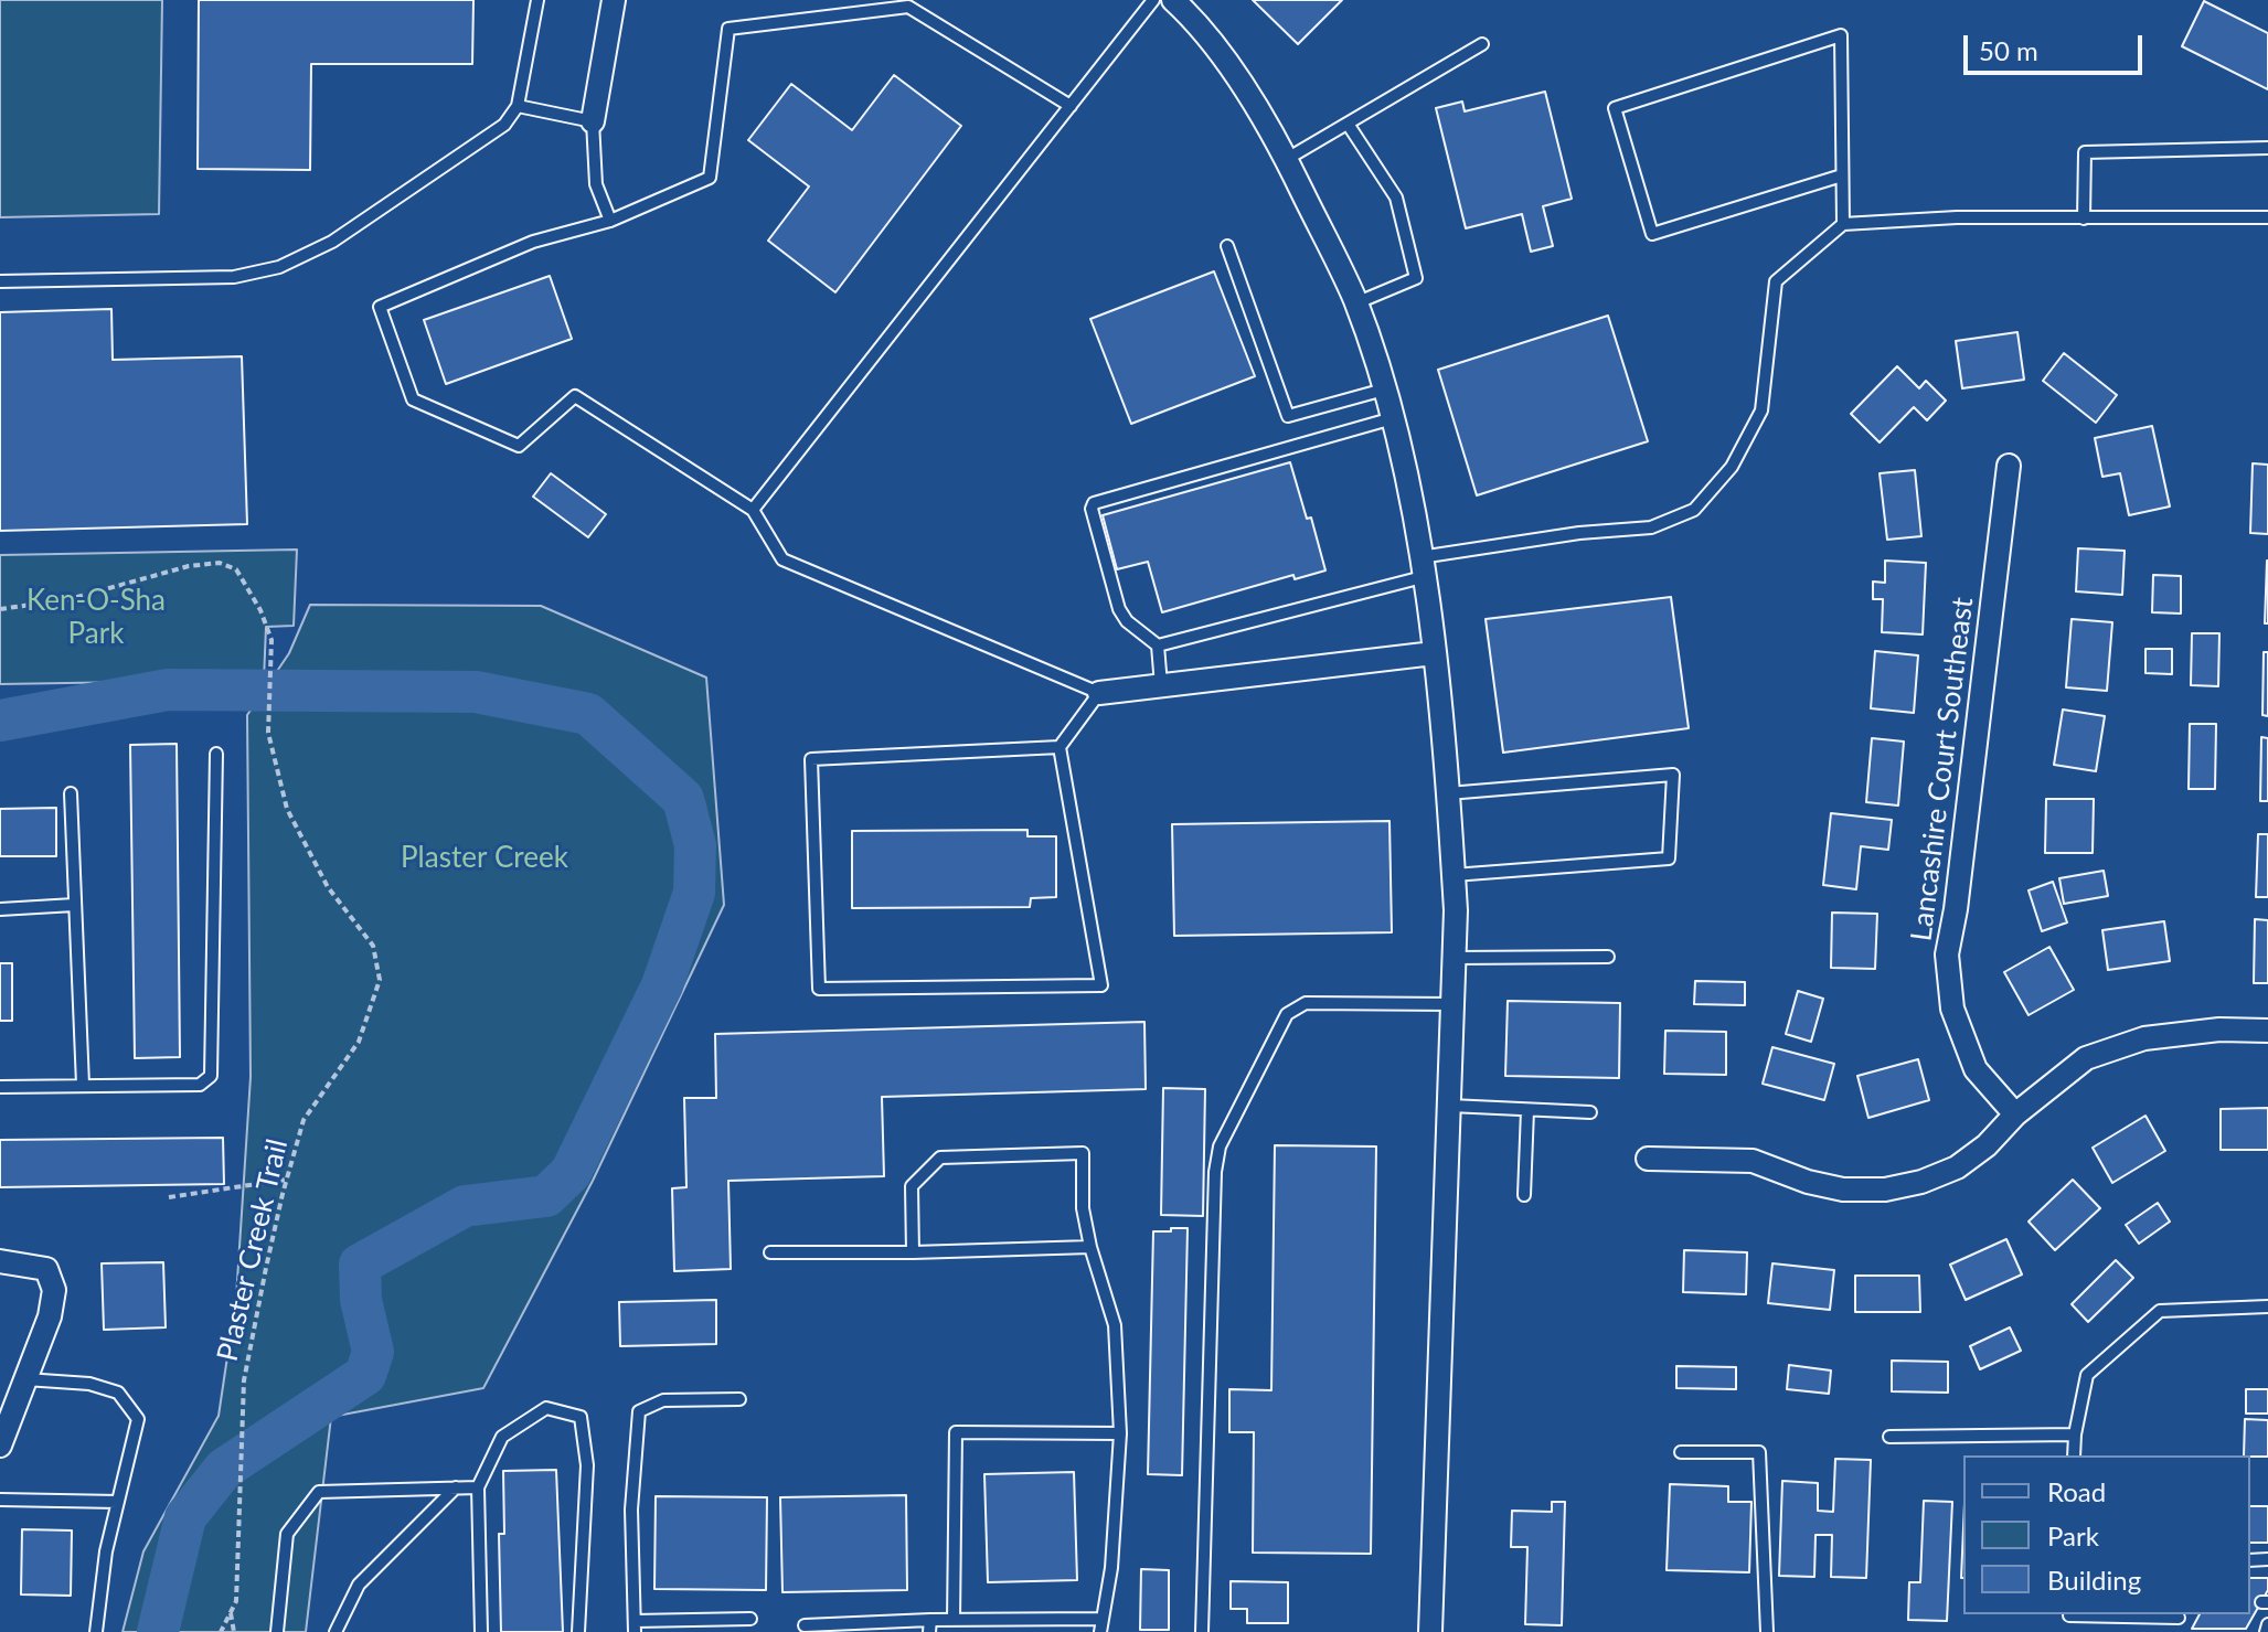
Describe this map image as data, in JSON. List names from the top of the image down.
{
  "streets": {
    "street": ["Lancashire Court Southeast"],
    "path": ["Plaster Creek Trail"]
  },
  "parks": ["Ken-O-Sha Park", "Plaster Creek"],
  "legend": ["Road", "Park", "Building"],
  "scale_bar": "50 m"
}
